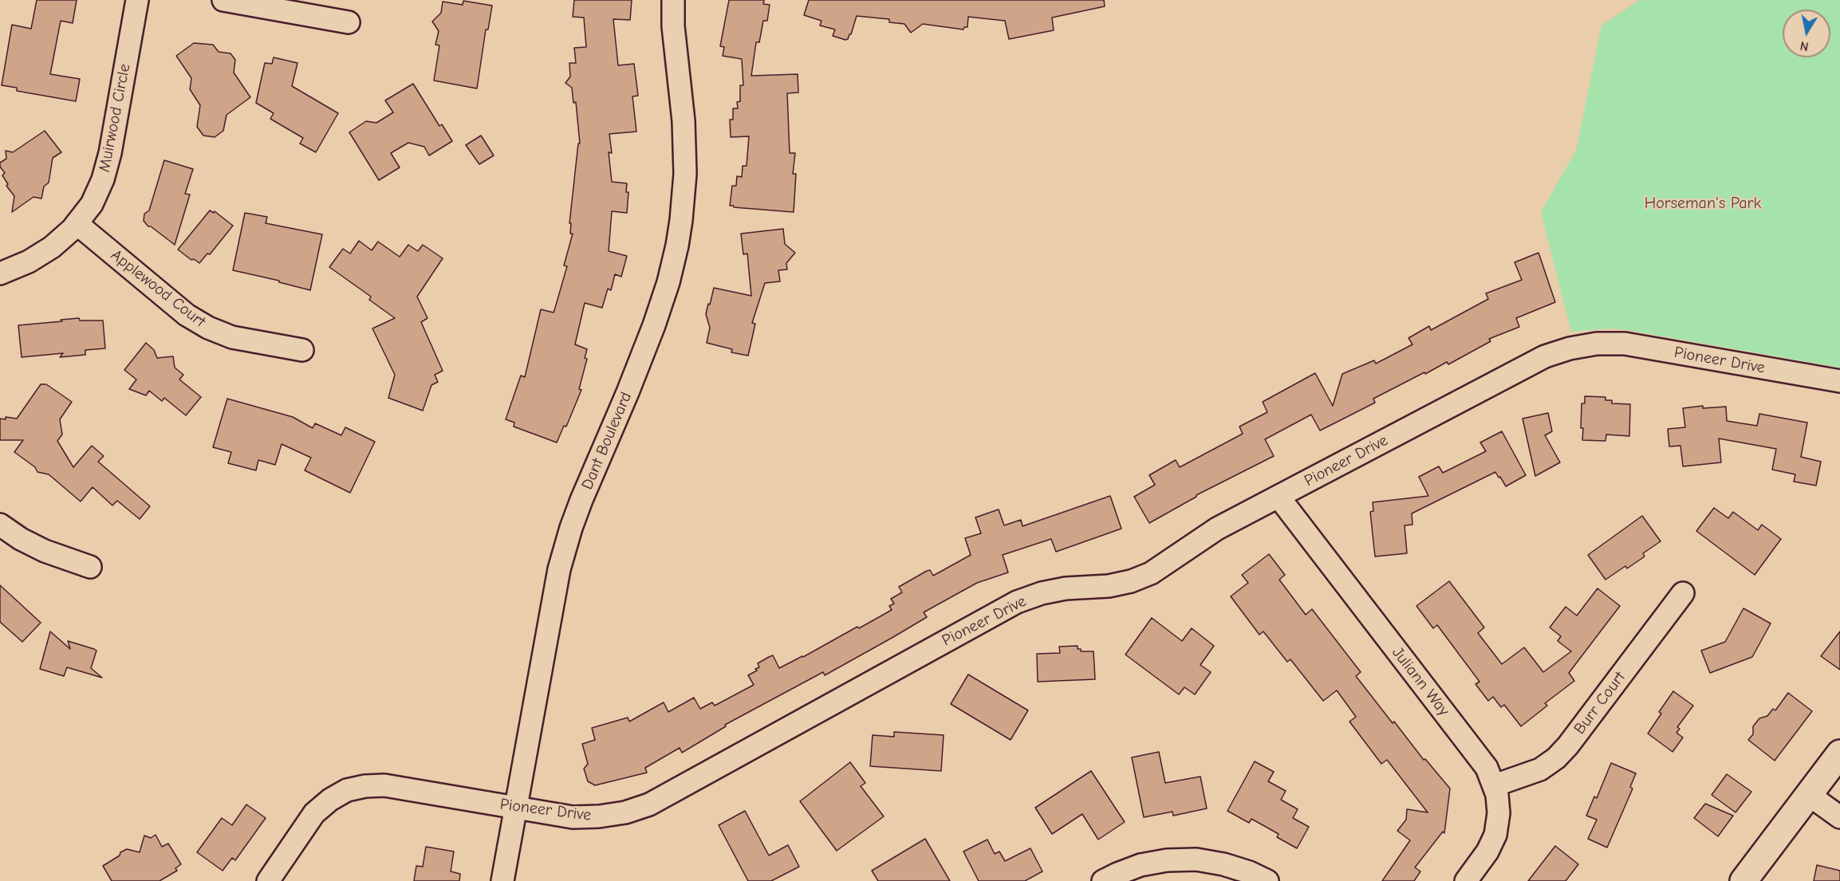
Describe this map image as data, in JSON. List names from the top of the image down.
{
  "streets": {
    "street": [
      "Muirwood Circle",
      "Applewood Court",
      "Pioneer Drive",
      "Dant Boulevard",
      "Juliann Way",
      "Burr Court"
    ]
  },
  "crossings": [
    ["Muirwood Circle", "Applewood Court"],
    ["Pioneer Drive", "Dant Boulevard"],
    ["Pioneer Drive", "Juliann Way"],
    ["Juliann Way", "Burr Court"]
  ],
  "parks": ["Horseman's Park"],
  "north": "bottom"
}
